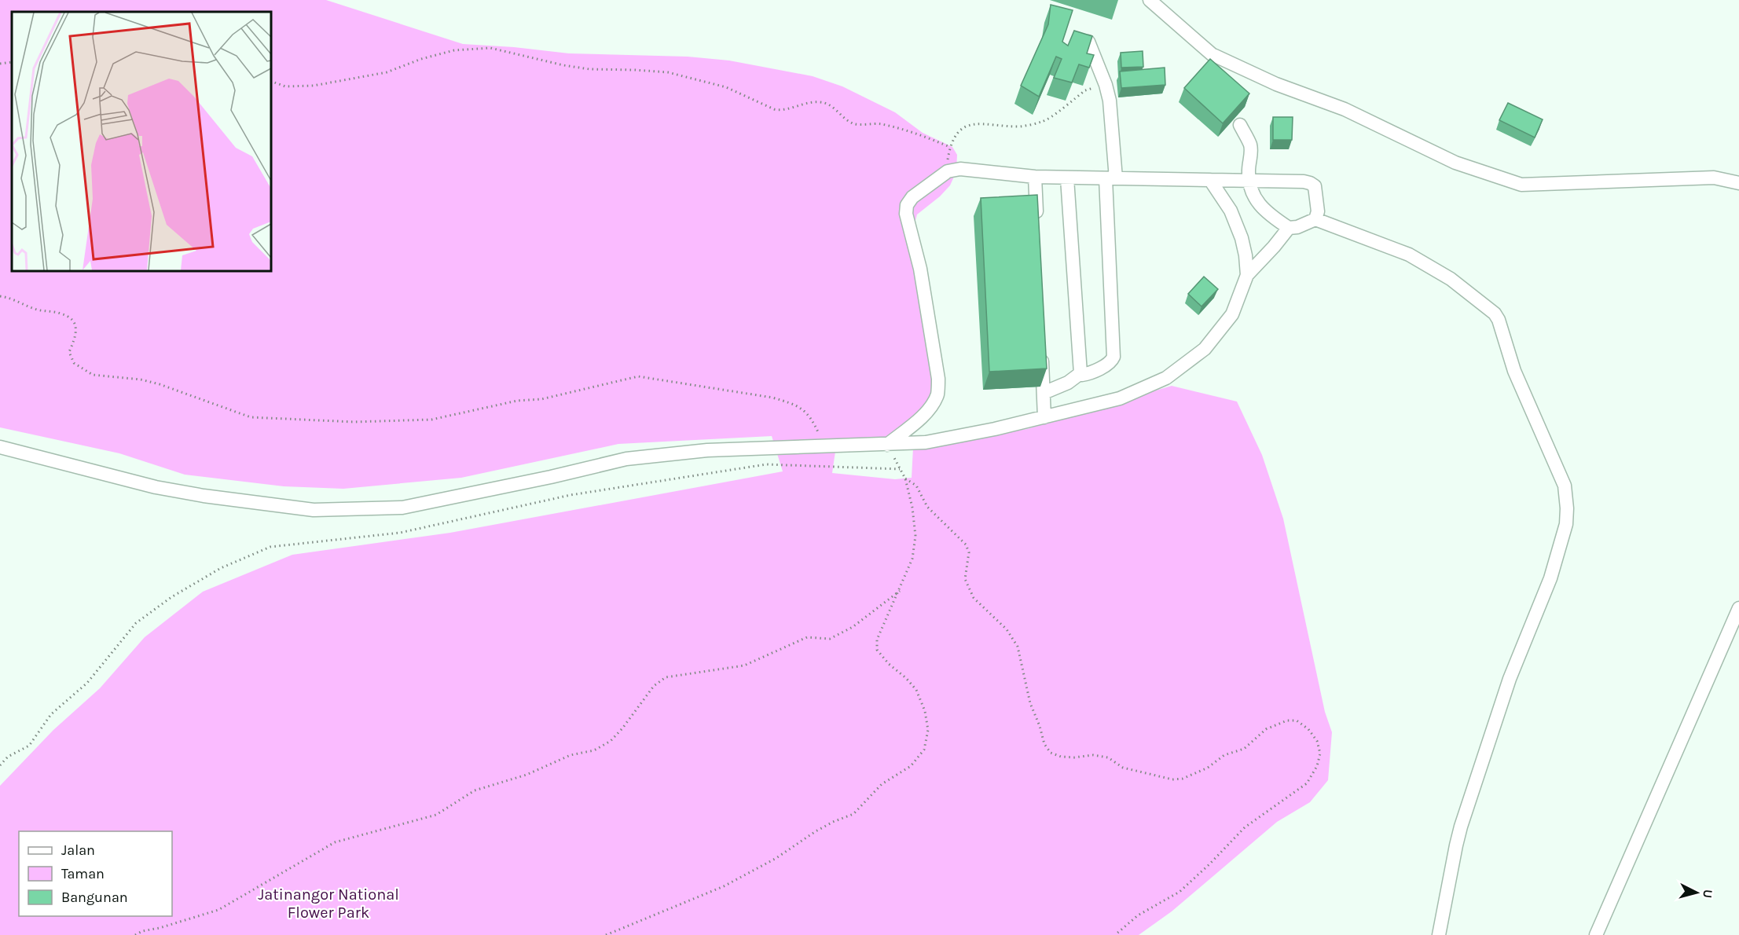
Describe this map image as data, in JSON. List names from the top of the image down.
{
  "parks": ["Jatinangor National Flower Park"],
  "legend": ["Jalan", "Taman", "Bangunan"],
  "north": "right"
}
